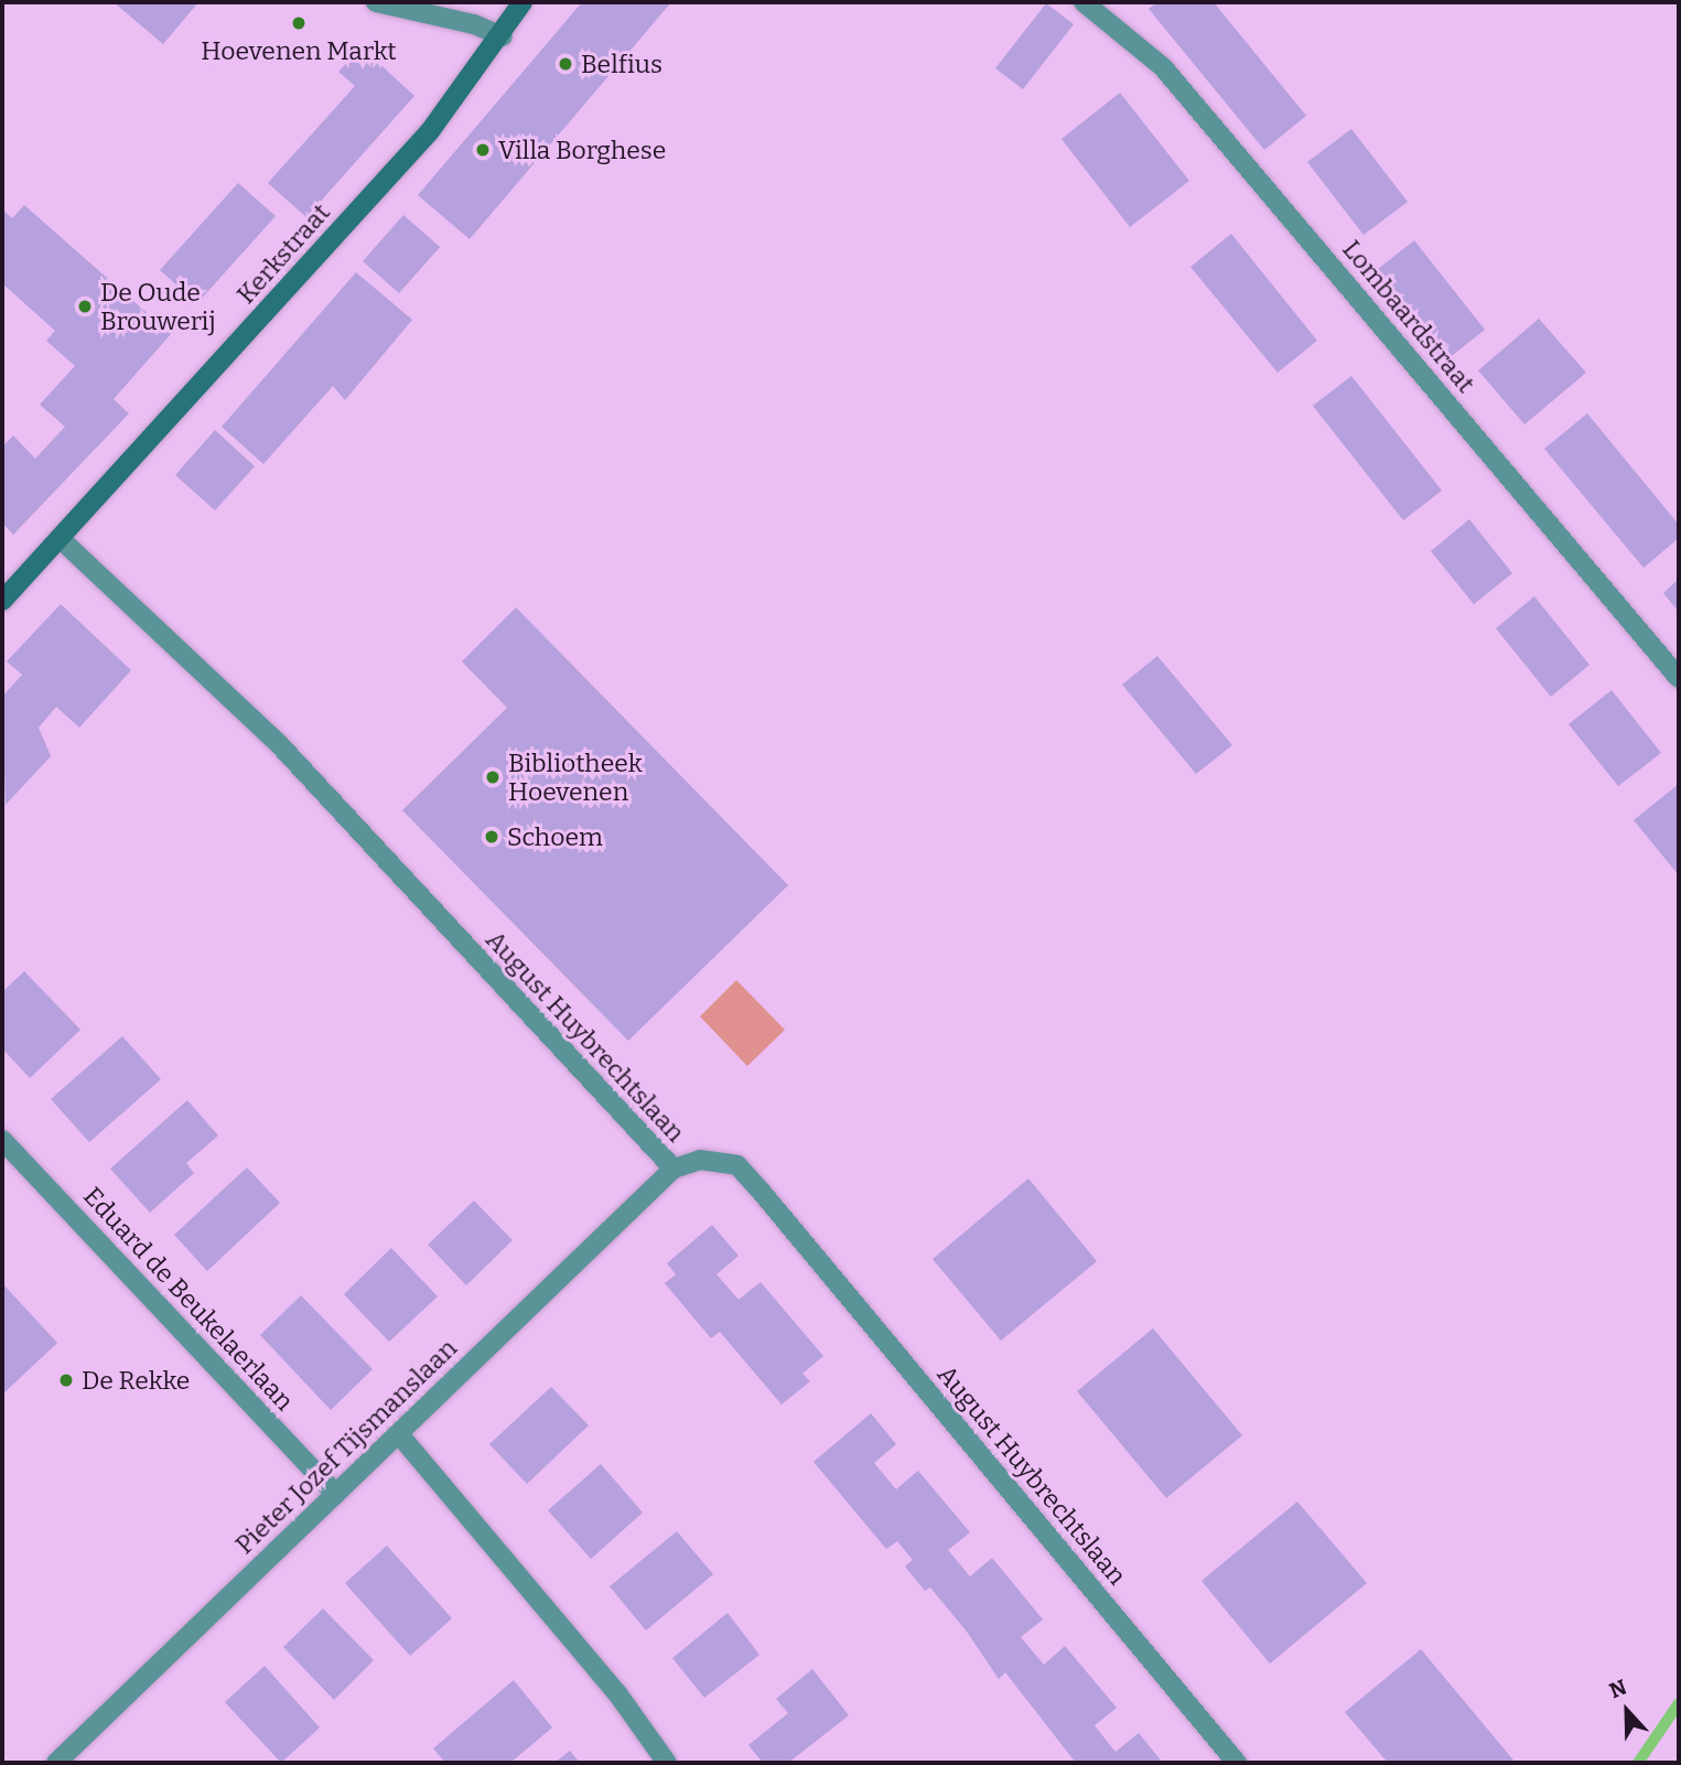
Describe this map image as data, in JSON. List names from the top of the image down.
{
  "streets": {
    "main road": ["Kerkstraat"],
    "street": [
      "Lombaardstraat",
      "August Huybrechtslaan",
      "Eduard de Beukelaerlaan",
      "Pieter Jozef Tijsmanslaan"
    ]
  },
  "crossings": [
    ["Kerkstraat", "August Huybrechtslaan"],
    ["August Huybrechtslaan", "Pieter Jozef Tijsmanslaan"],
    ["Eduard de Beukelaerlaan", "Pieter Jozef Tijsmanslaan"]
  ],
  "places": [
    "Hoevenen Markt",
    "Belfius",
    "Villa Borghese",
    "De Oude Brouwerij",
    "Bibliotheek Hoevenen",
    "Schoem",
    "De Rekke"
  ],
  "north": "top"
}
